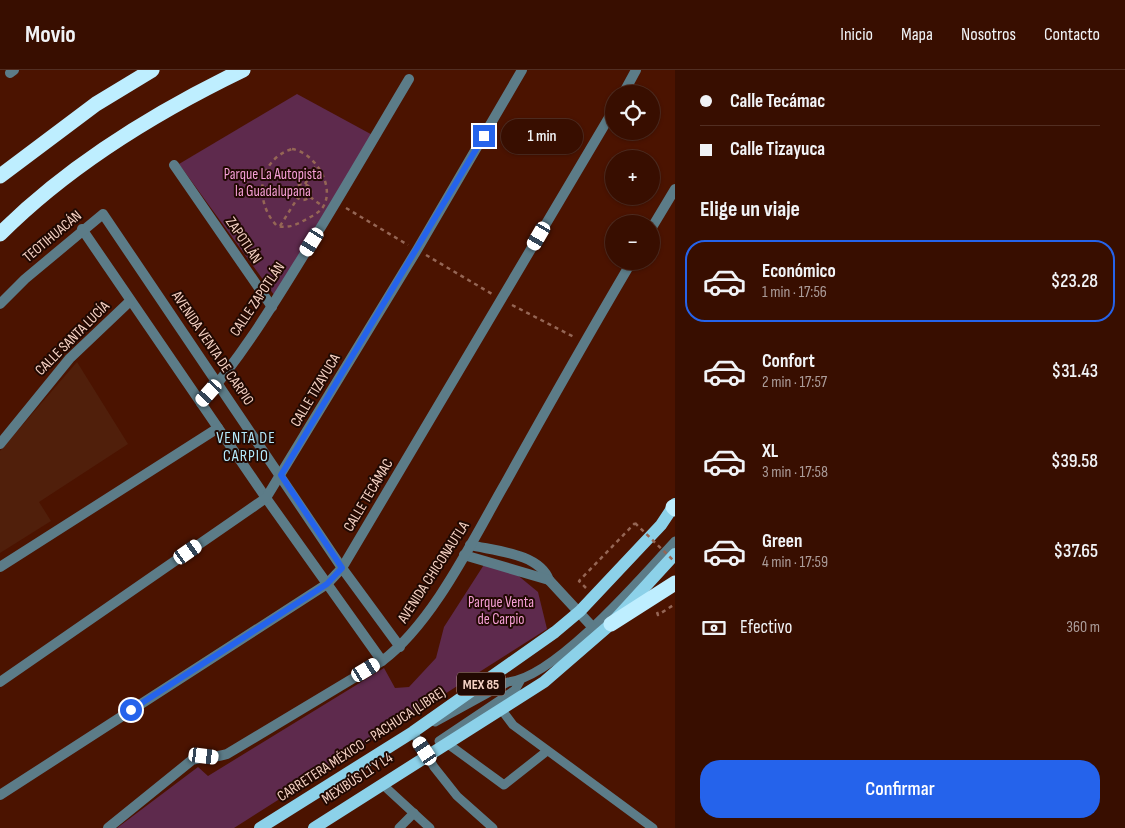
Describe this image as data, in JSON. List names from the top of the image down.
{
  "streets": {
    "main road": ["MEX 85", "CARRETERA MÉXICO - PACHUCA (LIBRE)"],
    "street": [
      "TEOTIHUACÁN",
      "ZAPOTLÁN",
      "CALLE ZAPOTLÁN",
      "CALLE SANTA LUCÍA",
      "AVENIDA VENTA DE CARPIO",
      "CALLE TIZAYUCA",
      "CALLE TECÁMAC",
      "AVENIDA CHICONAUTLA"
    ],
    "lane": ["MEXIBÚS L1 Y L4"]
  },
  "crossings": [
    ["TEOTIHUACÁN", "AVENIDA VENTA DE CARPIO"],
    ["ZAPOTLÁN", "CALLE ZAPOTLÁN"],
    ["CALLE ZAPOTLÁN", "AVENIDA VENTA DE CARPIO"],
    ["AVENIDA VENTA DE CARPIO", "CALLE TIZAYUCA"],
    ["AVENIDA VENTA DE CARPIO", "CALLE TECÁMAC"],
    ["AVENIDA VENTA DE CARPIO", "AVENIDA CHICONAUTLA"],
    ["MEX 85", "MEXIBÚS L1 Y L4"],
    ["CARRETERA MÉXICO - PACHUCA (LIBRE)", "MEXIBÚS L1 Y L4"]
  ],
  "districts": ["VENTA DE CARPIO"],
  "parks": ["Parque La Autopista la Guadalupana", "Parque Venta de Carpio"],
  "page": {
    "header": "Movio",
    "nav": [
      "Inicio",
      "Mapa",
      "Nosotros",
      "Contacto"
    ],
    "banner": ["Calle Tecámac", "Calle Tizayuca"],
    "map_buttons": ["+", "−"],
    "bubble": "1 min",
    "heading": "Elige un viaje",
    "list": [
      {
        "name": "Económico",
        "note": "1 min · 17:56",
        "value": "$23.28"
      },
      {
        "name": "Confort",
        "note": "2 min · 17:57",
        "value": "$31.43"
      },
      {
        "name": "XL",
        "note": "3 min · 17:58",
        "value": "$39.58"
      },
      {
        "name": "Green",
        "note": "4 min · 17:59",
        "value": "$37.65"
      }
    ],
    "pay": ["Efectivo", "360 m"],
    "buttons": "Confirmar"
  }
}
